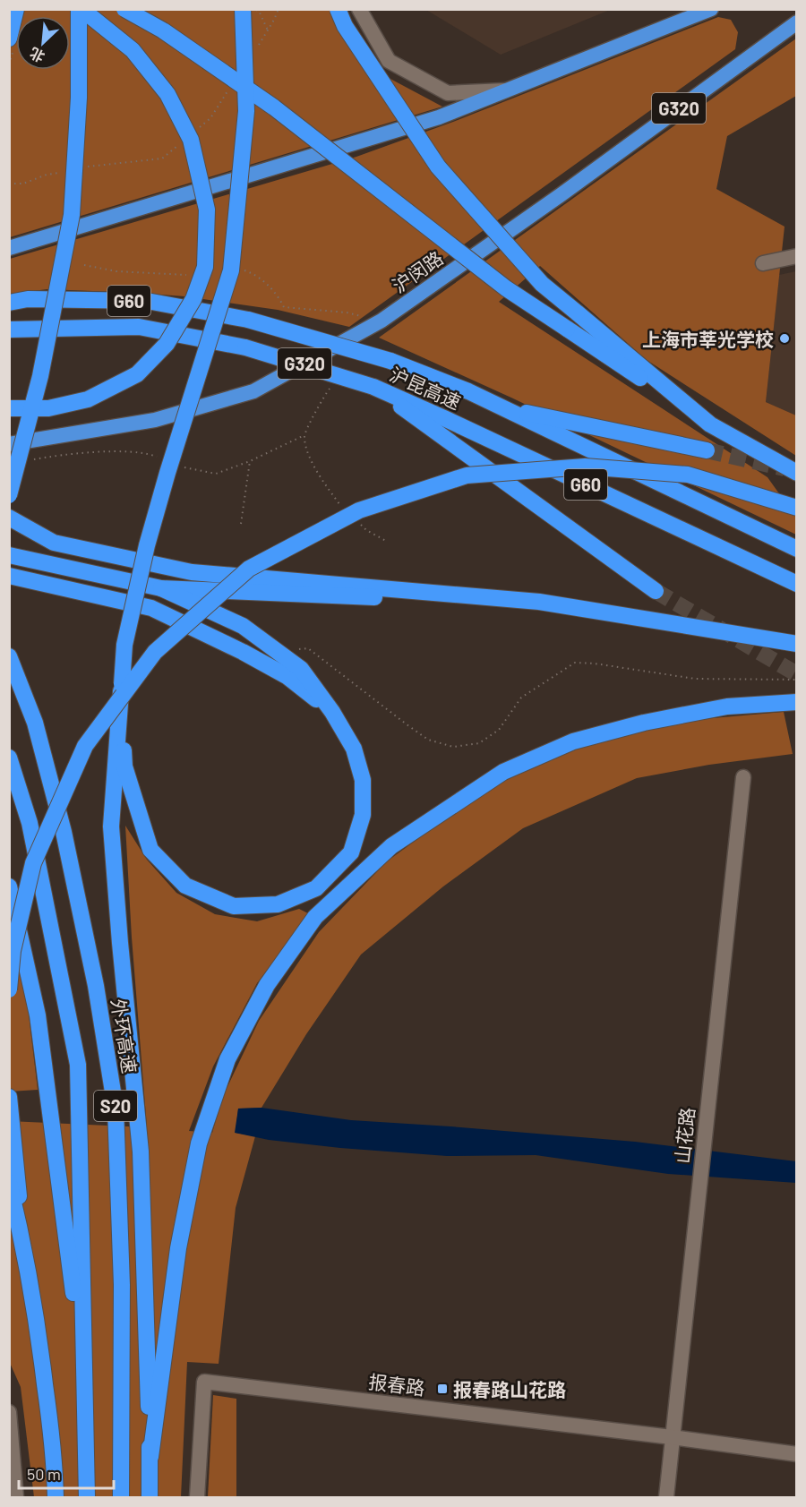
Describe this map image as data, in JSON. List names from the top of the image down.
{
  "streets": {
    "highway": [
      "G320",
      "沪闵路",
      "G60",
      "沪昆高速",
      "外环高速",
      "S20"
    ],
    "street": ["山花路", "报春路"]
  },
  "crossings": [
    ["山花路", "报春路"]
  ],
  "places": {
    "other": ["上海市莘光学校"],
    "transit": ["报春路山花路"]
  },
  "scale_bar": "50 m",
  "north": "bottom left"
}
